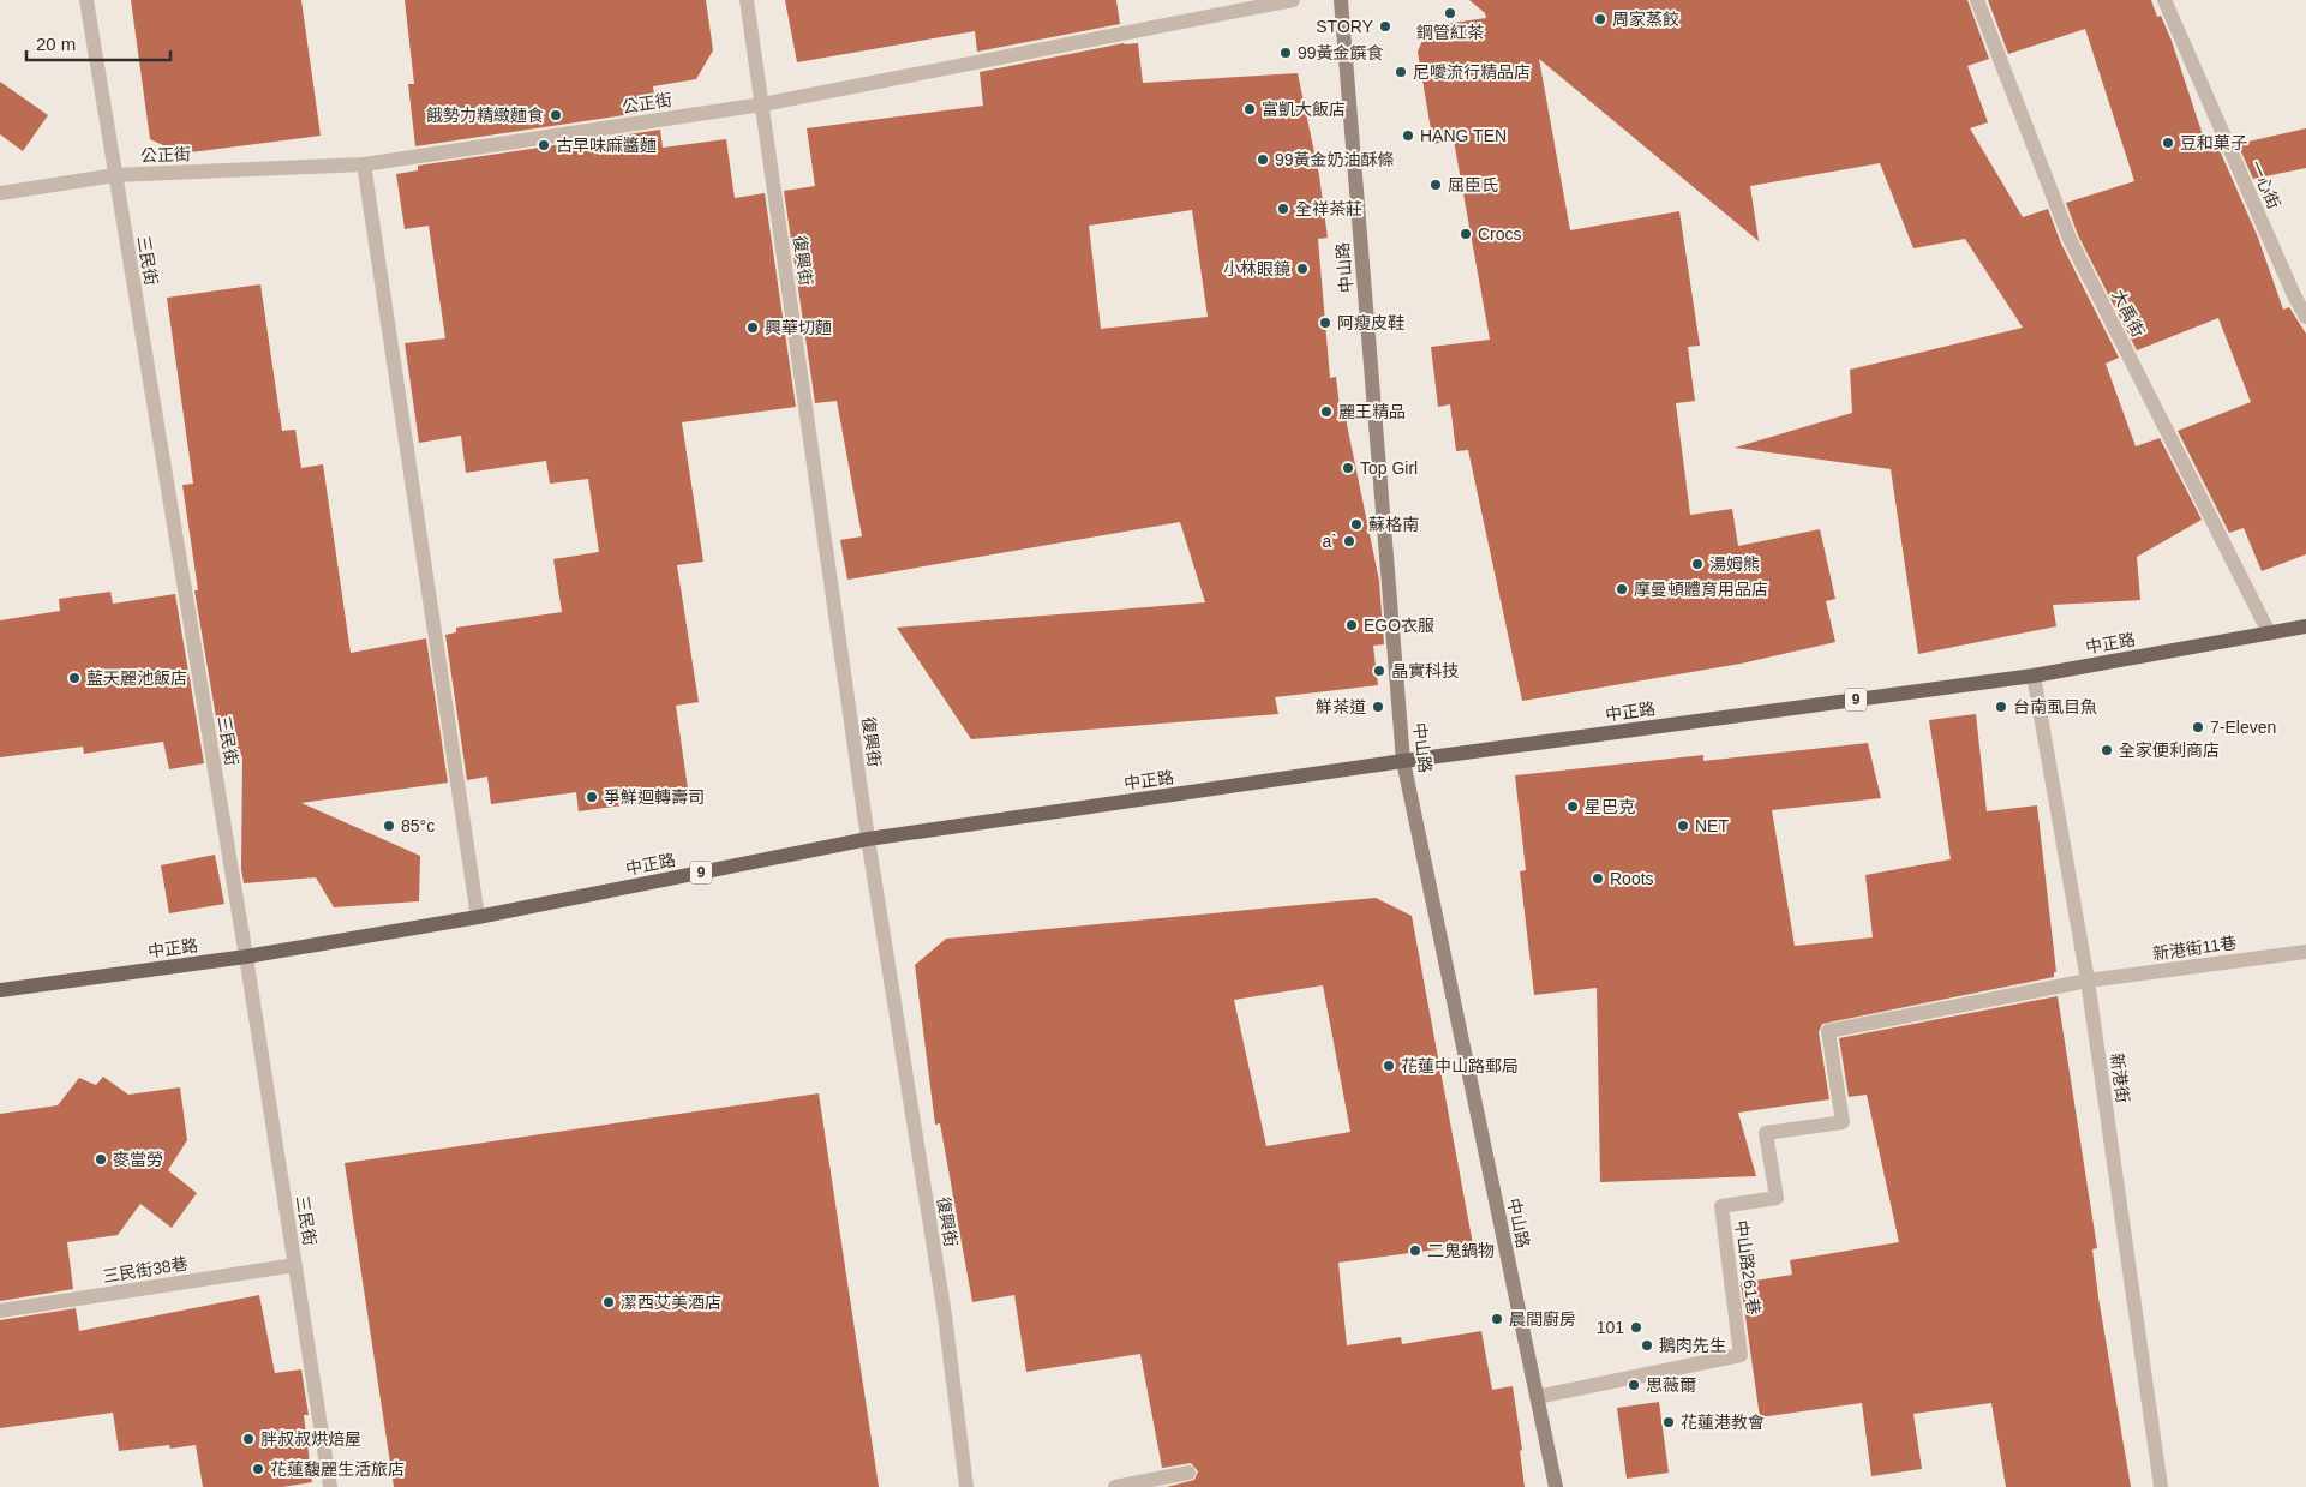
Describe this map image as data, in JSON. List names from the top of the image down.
{
  "streets": {
    "main road": ["中正路", "9"],
    "street": [
      "公正街",
      "一心街",
      "三民街",
      "復興街",
      "中山路",
      "大禹街",
      "新港街11巷",
      "新港街",
      "中山路261巷",
      "三民街38巷"
    ]
  },
  "crossings": [
    ["公正街", "三民街"],
    ["公正街", "復興街"],
    ["三民街", "中正路"],
    ["三民街", "三民街38巷"],
    ["復興街", "中正路"],
    ["中山路", "中正路"],
    ["中山路", "中山路261巷"],
    ["大禹街", "中正路"],
    ["中正路", "新港街"],
    ["新港街11巷", "新港街"],
    ["新港街11巷", "中山路261巷"],
    ["新港街", "中山路261巷"]
  ],
  "places": [
    "鋼管紅茶",
    "周家蒸餃",
    "STORY",
    "99黃金饌食",
    "尼噯流行精品店",
    "富凱大飯店",
    "餓勢力精緻麵食",
    "HANG TEN",
    "豆和菓子",
    "古早味麻醬麵",
    "99黃金奶油酥條",
    "屈臣氏",
    "全祥茶莊",
    "Crocs",
    "小林眼鏡",
    "阿瘦皮鞋",
    "興華切麵",
    "麗王精品",
    "Top Girl",
    "蘇格南",
    "aˋ",
    "湯姆熊",
    "摩曼頓體育用品店",
    "EGO衣服",
    "晶實科技",
    "藍天麗池飯店",
    "鮮茶道",
    "台南虱目魚",
    "7-Eleven",
    "全家便利商店",
    "爭鮮迴轉壽司",
    "星巴克",
    "85°c",
    "NET",
    "Roots",
    "花蓮中山路郵局",
    "麥當勞",
    "二鬼鍋物",
    "潔西艾美酒店",
    "晨間廚房",
    "101",
    "鵝肉先生",
    "思薇爾",
    "花蓮港教會",
    "胖叔叔烘焙屋",
    "花蓮馥麗生活旅店"
  ],
  "scale_bar": "20 m"
}
